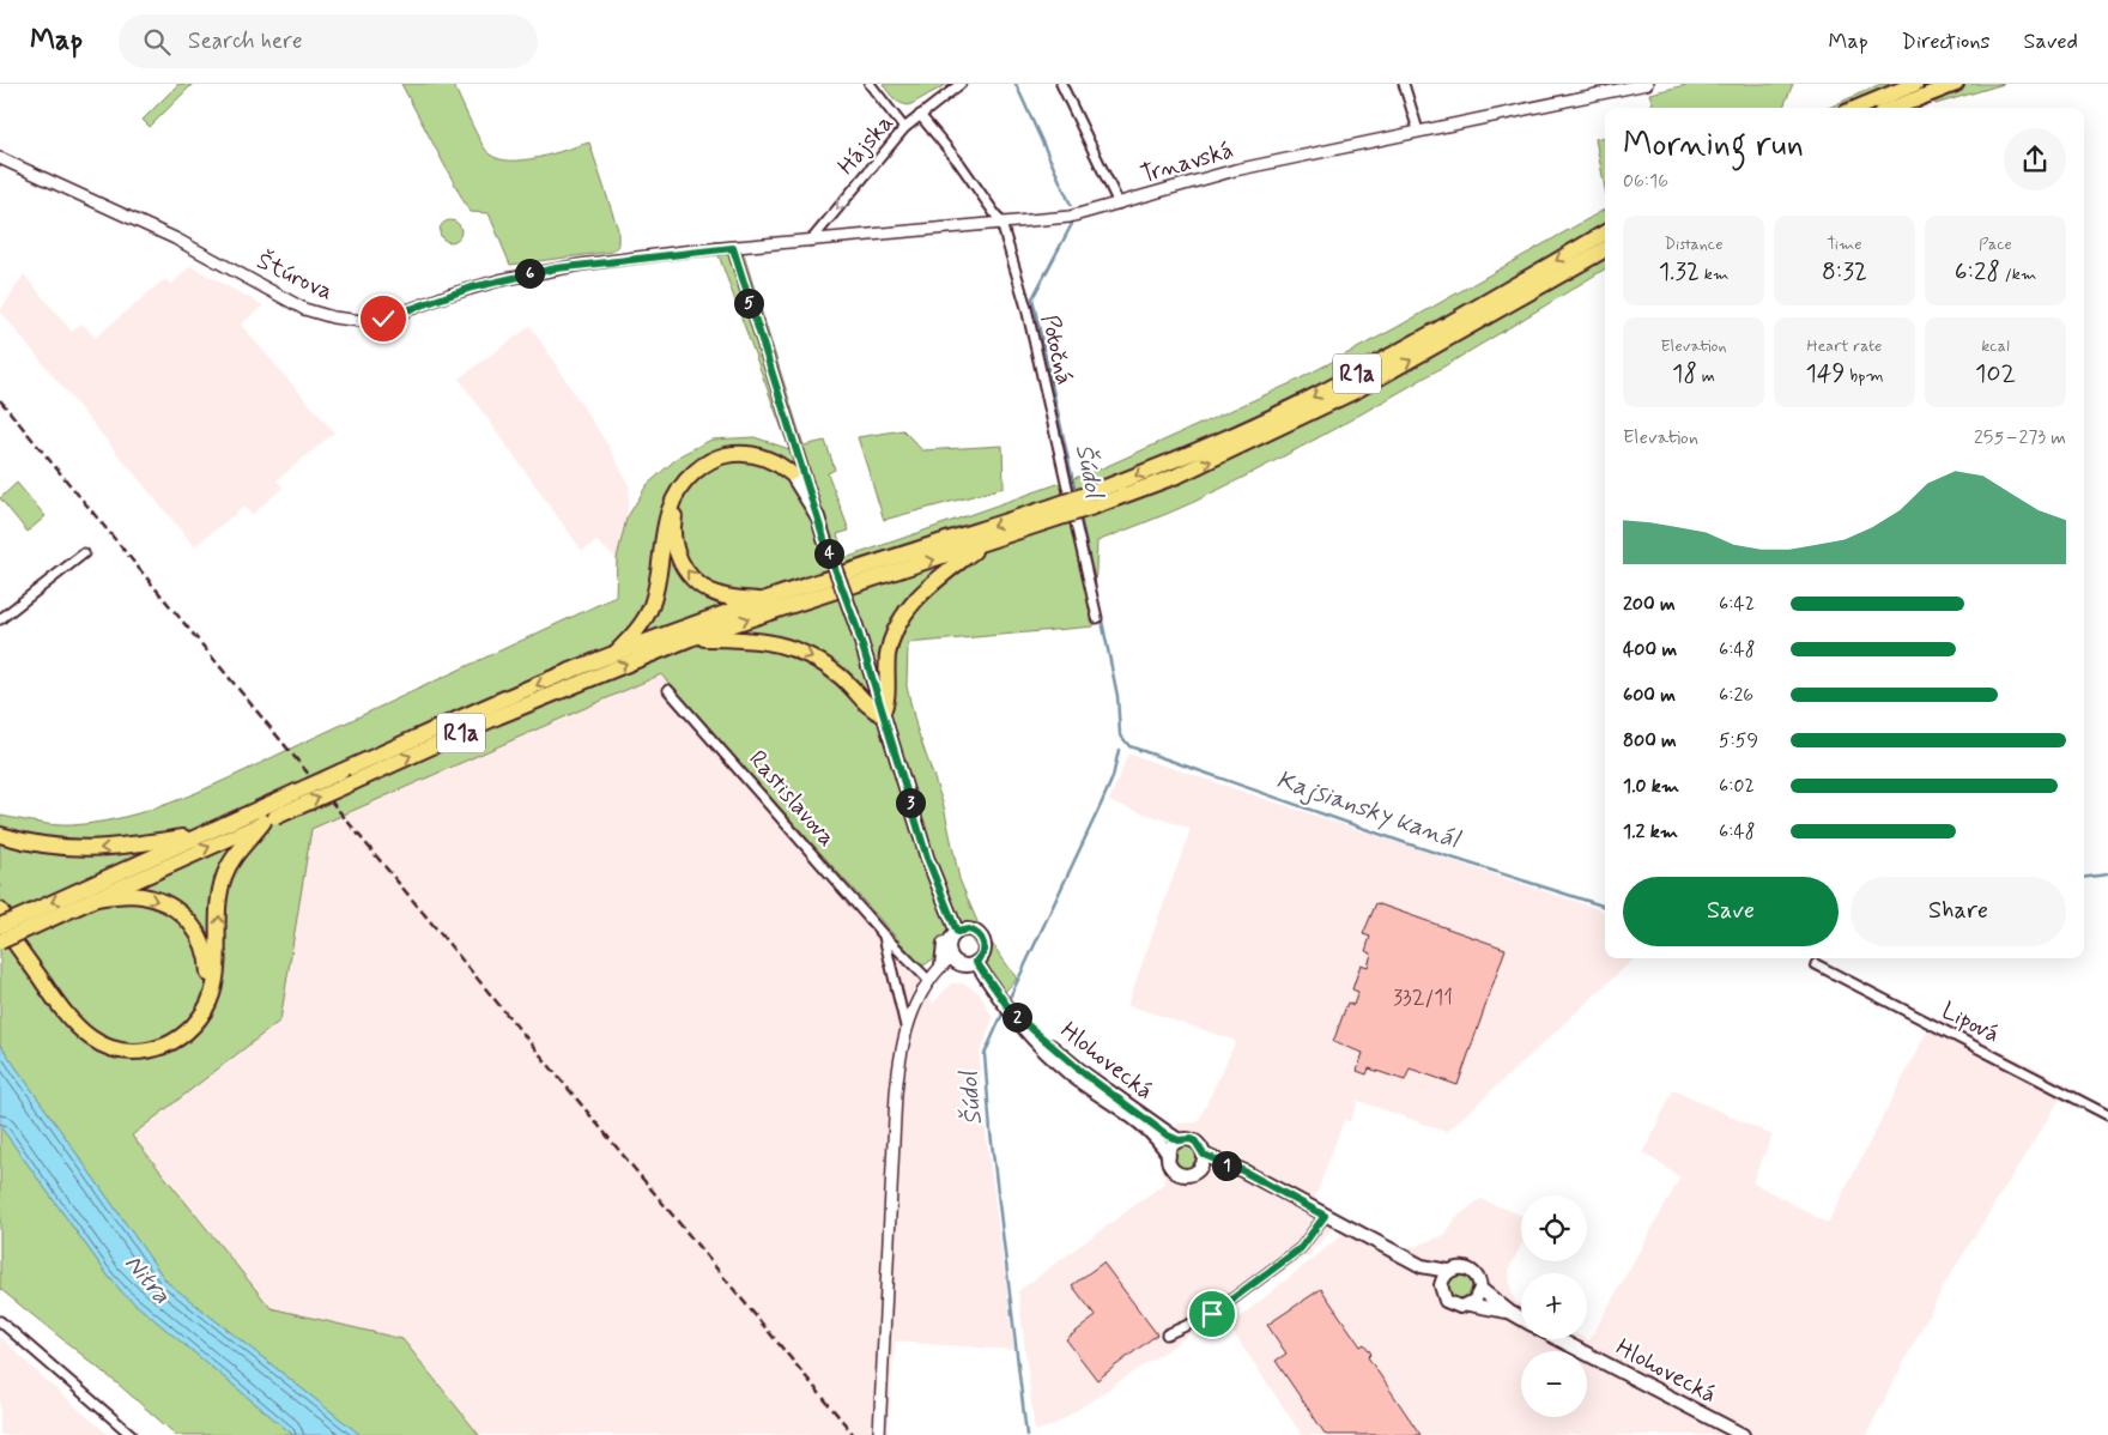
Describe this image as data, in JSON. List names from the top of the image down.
{
  "streets": {
    "highway": ["R1a"],
    "main road": ["Hlohovecká"],
    "street": [
      "Hájska",
      "Trnavská",
      "Štúrova",
      "Potočná",
      "Rastislavova",
      "Lipová"
    ]
  },
  "crossings": [
    ["Hájska", "Trnavská"],
    ["Hájska", "Potočná"],
    ["Trnavská", "Štúrova"],
    ["Trnavská", "Potočná"]
  ],
  "one_way": ["Hájska"],
  "water": ["Šúdol", "Kajsiansky kanál", "Nitra"],
  "house_numbers": ["332/11"],
  "page": {
    "header": "Map",
    "search": "Search here",
    "nav": ["Map", "Directions", "Saved"],
    "heading": ["Morning run", "06:16"],
    "stats": [
      ["Distance", "1.32 km"],
      ["Time", "8:32"],
      ["Pace", "6:28 /km"],
      ["Elevation", "18 m"],
      ["Heart rate", "149 bpm"],
      ["kcal", "102"]
    ],
    "pins": [
      "6",
      "5",
      "4",
      "3",
      "2",
      "1"
    ],
    "chart": ["Elevation", "255–273 m"],
    "list": [
      {
        "name": "200 m",
        "note": "6:42"
      },
      {
        "name": "400 m",
        "note": "6:48"
      },
      {
        "name": "600 m",
        "note": "6:26"
      },
      {
        "name": "800 m",
        "note": "5:59"
      },
      {
        "name": "1.0 km",
        "note": "6:02"
      },
      {
        "name": "1.2 km",
        "note": "6:48"
      }
    ],
    "buttons": ["Save", "Share"],
    "map_buttons": ["+", "−"]
  }
}
